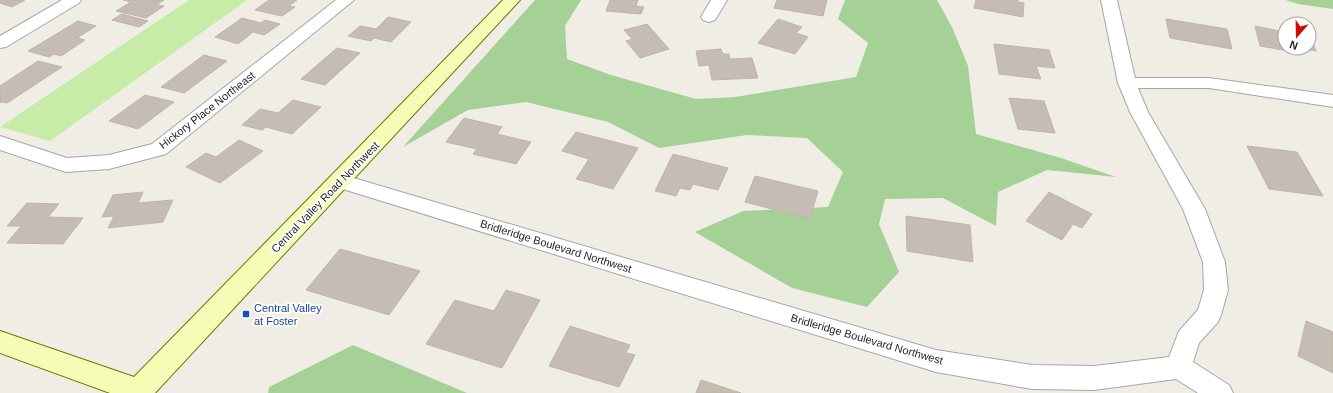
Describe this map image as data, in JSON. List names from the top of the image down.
{
  "streets": {
    "main road": ["Central Valley Road Northwest"],
    "street": ["Hickory Place Northeast", "Bridleridge Boulevard Northwest"]
  },
  "crossings": [
    ["Central Valley Road Northwest", "Bridleridge Boulevard Northwest"]
  ],
  "places": {
    "transit": ["Central Valley at Foster"]
  },
  "north": "bottom"
}
